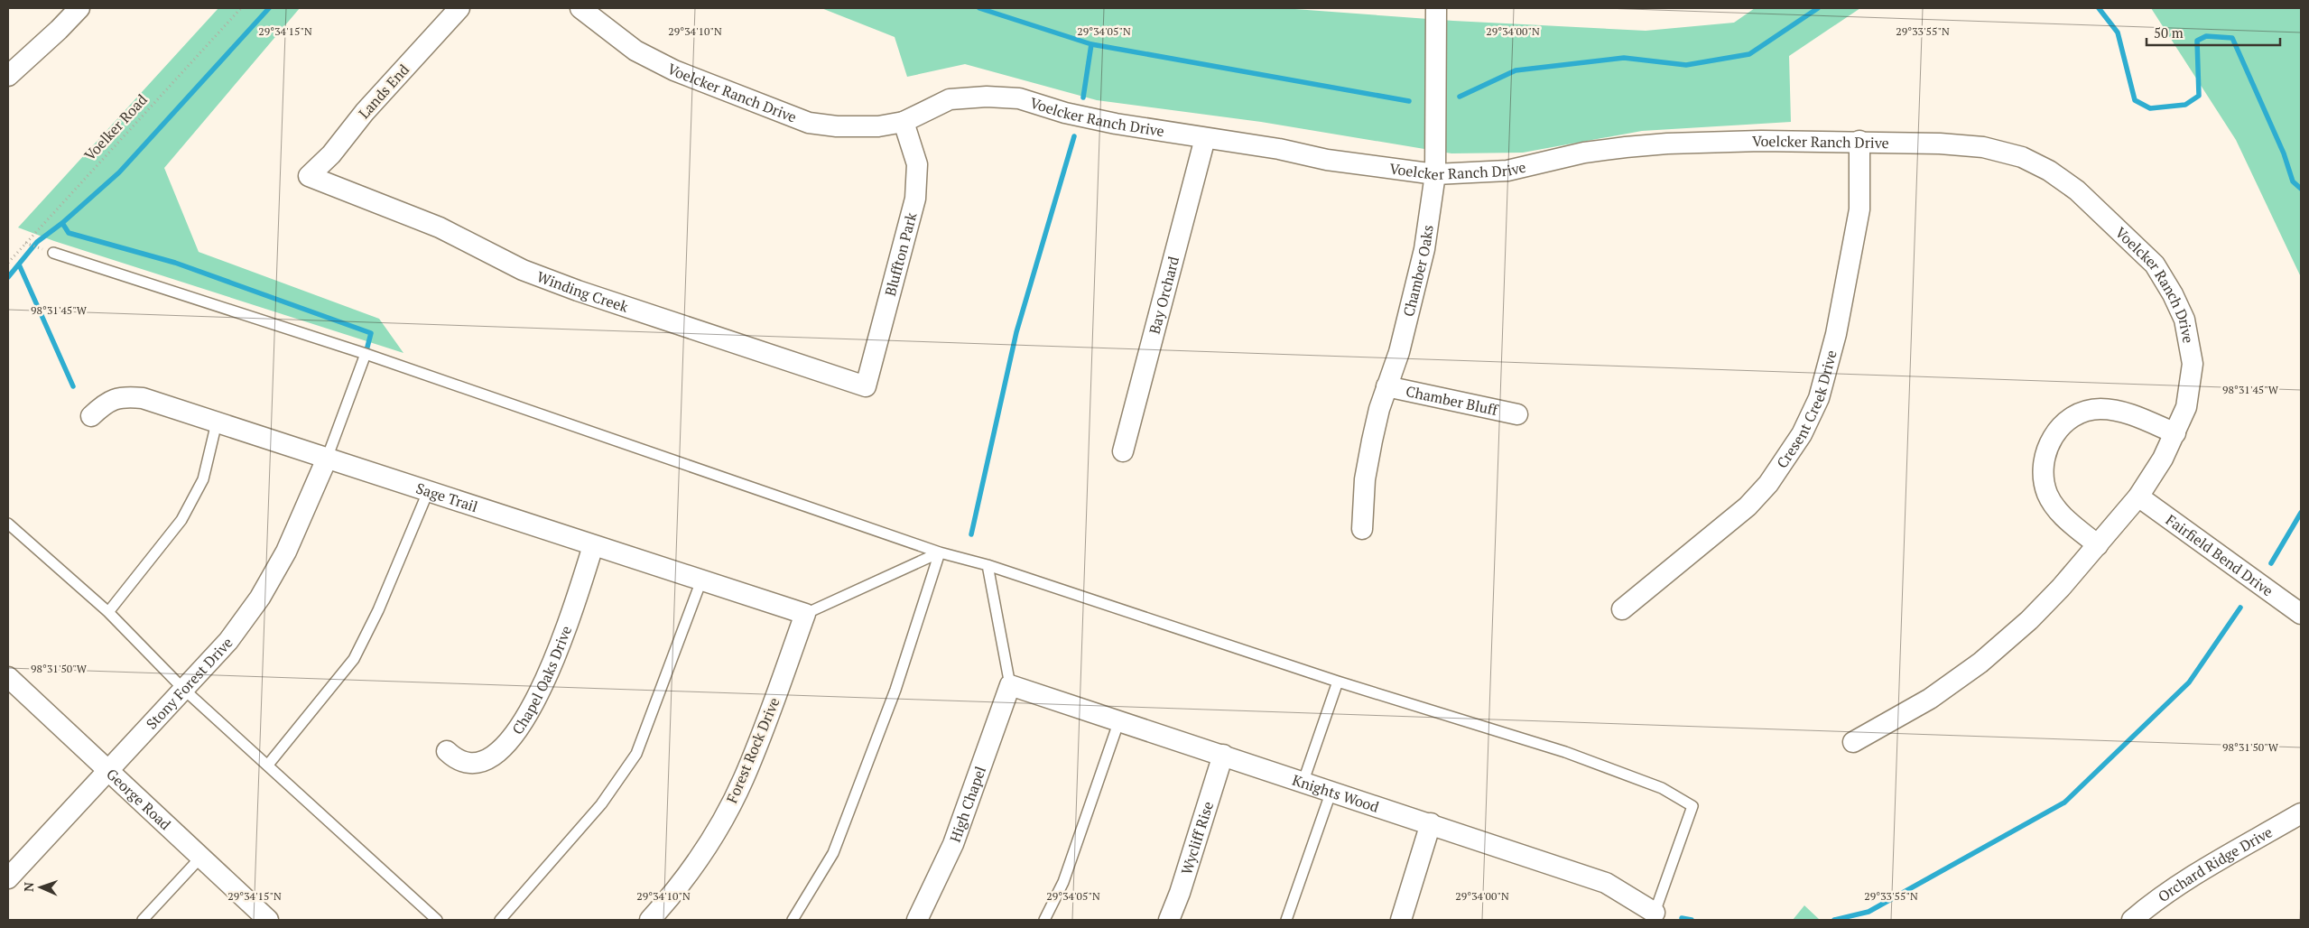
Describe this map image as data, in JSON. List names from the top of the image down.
{
  "streets": {
    "street": [
      "Lands End",
      "Voelcker Ranch Drive",
      "Bluffton Park",
      "Chamber Oaks",
      "Winding Creek",
      "Bay Orchard",
      "Chamber Bluff",
      "Cresent Creek Drive",
      "Sage Trail",
      "Fairfield Bend Drive",
      "Chapel Oaks Drive",
      "Stony Forest Drive",
      "Forest Rock Drive",
      "Knights Wood",
      "George Road",
      "High Chapel",
      "Wycliff Rise",
      "Orchard Ridge Drive"
    ],
    "path": ["Voelker Road"]
  },
  "crossings": [
    ["Lands End", "Winding Creek"],
    ["Voelcker Ranch Drive", "Bluffton Park"],
    ["Voelcker Ranch Drive", "Chamber Oaks"],
    ["Voelcker Ranch Drive", "Bay Orchard"],
    ["Voelcker Ranch Drive", "Cresent Creek Drive"],
    ["Voelcker Ranch Drive", "Fairfield Bend Drive"],
    ["Bluffton Park", "Winding Creek"],
    ["Chamber Oaks", "Chamber Bluff"],
    ["Sage Trail", "Chapel Oaks Drive"],
    ["Sage Trail", "Stony Forest Drive"],
    ["Sage Trail", "Forest Rock Drive"],
    ["Stony Forest Drive", "George Road"],
    ["Knights Wood", "High Chapel"],
    ["Knights Wood", "Wycliff Rise"]
  ],
  "scale_bar": "50 m",
  "north": "left",
  "coordinates": [
    "29°34'15\"N",
    "29°34'10\"N",
    "29°34'05\"N",
    "29°34'00\"N",
    "29°33'55\"N",
    "98°31'45\"W",
    "98°31'50\"W"
  ]
}
